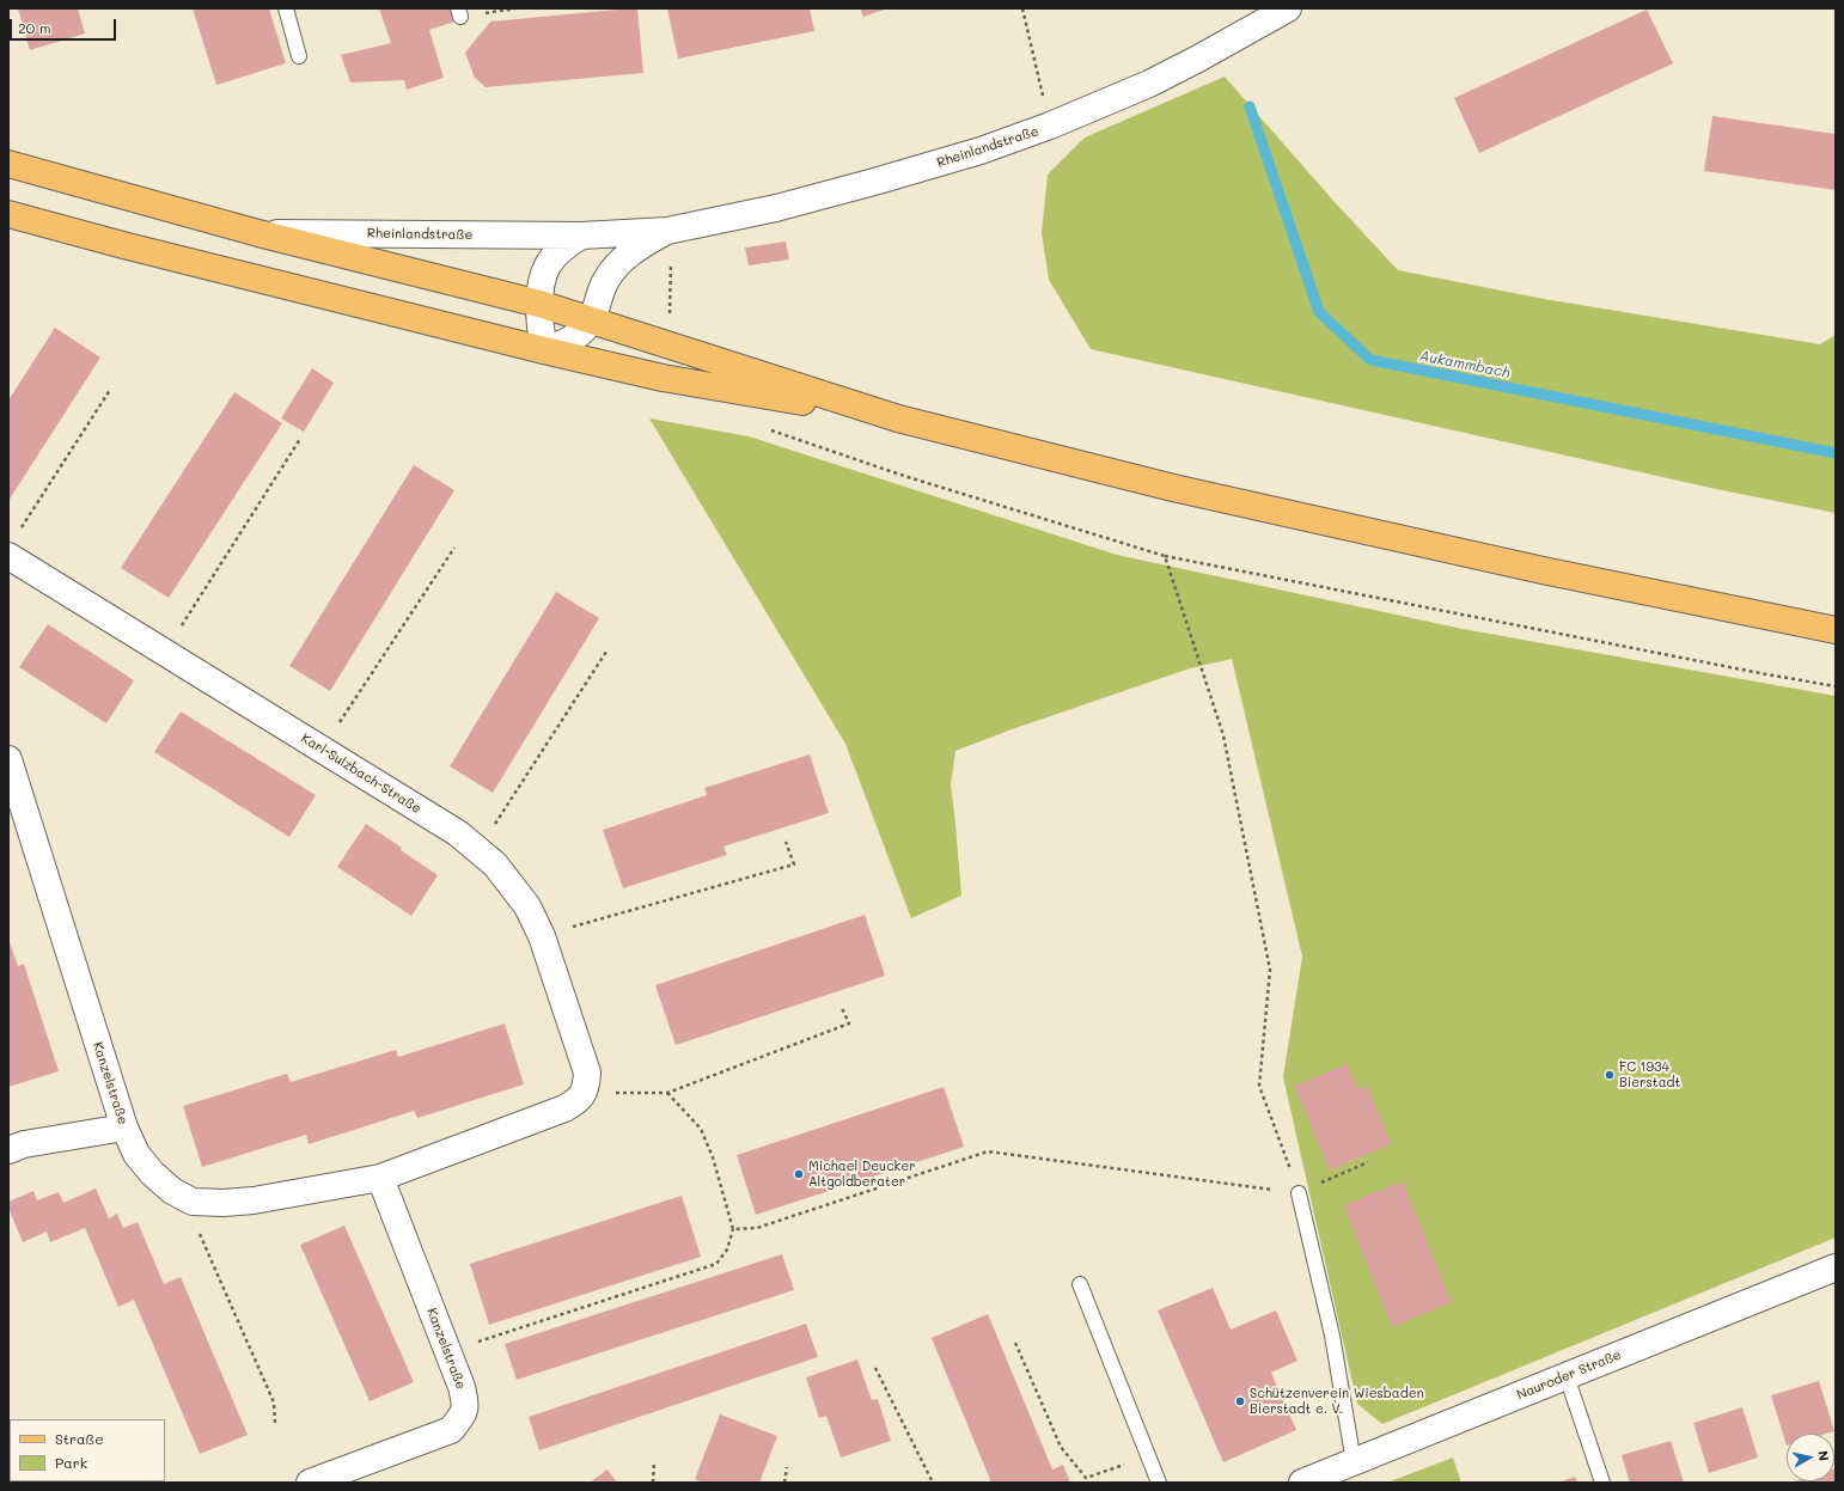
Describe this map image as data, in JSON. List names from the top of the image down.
{
  "streets": {
    "street": [
      "Rheinlandstraße",
      "Karl-Sulzbach-Straße",
      "Kanzelstraße",
      "Nauroder Straße"
    ]
  },
  "crossings": [
    ["Karl-Sulzbach-Straße", "Kanzelstraße"]
  ],
  "water": ["Aukammbach"],
  "places": ["FC 1934 Bierstadt", "Michael Deucker Altgoldberater", "Schützenverein Wiesbaden Bierstadt e. V."],
  "legend": ["Straße", "Park"],
  "scale_bar": "20 m",
  "north": "right"
}
